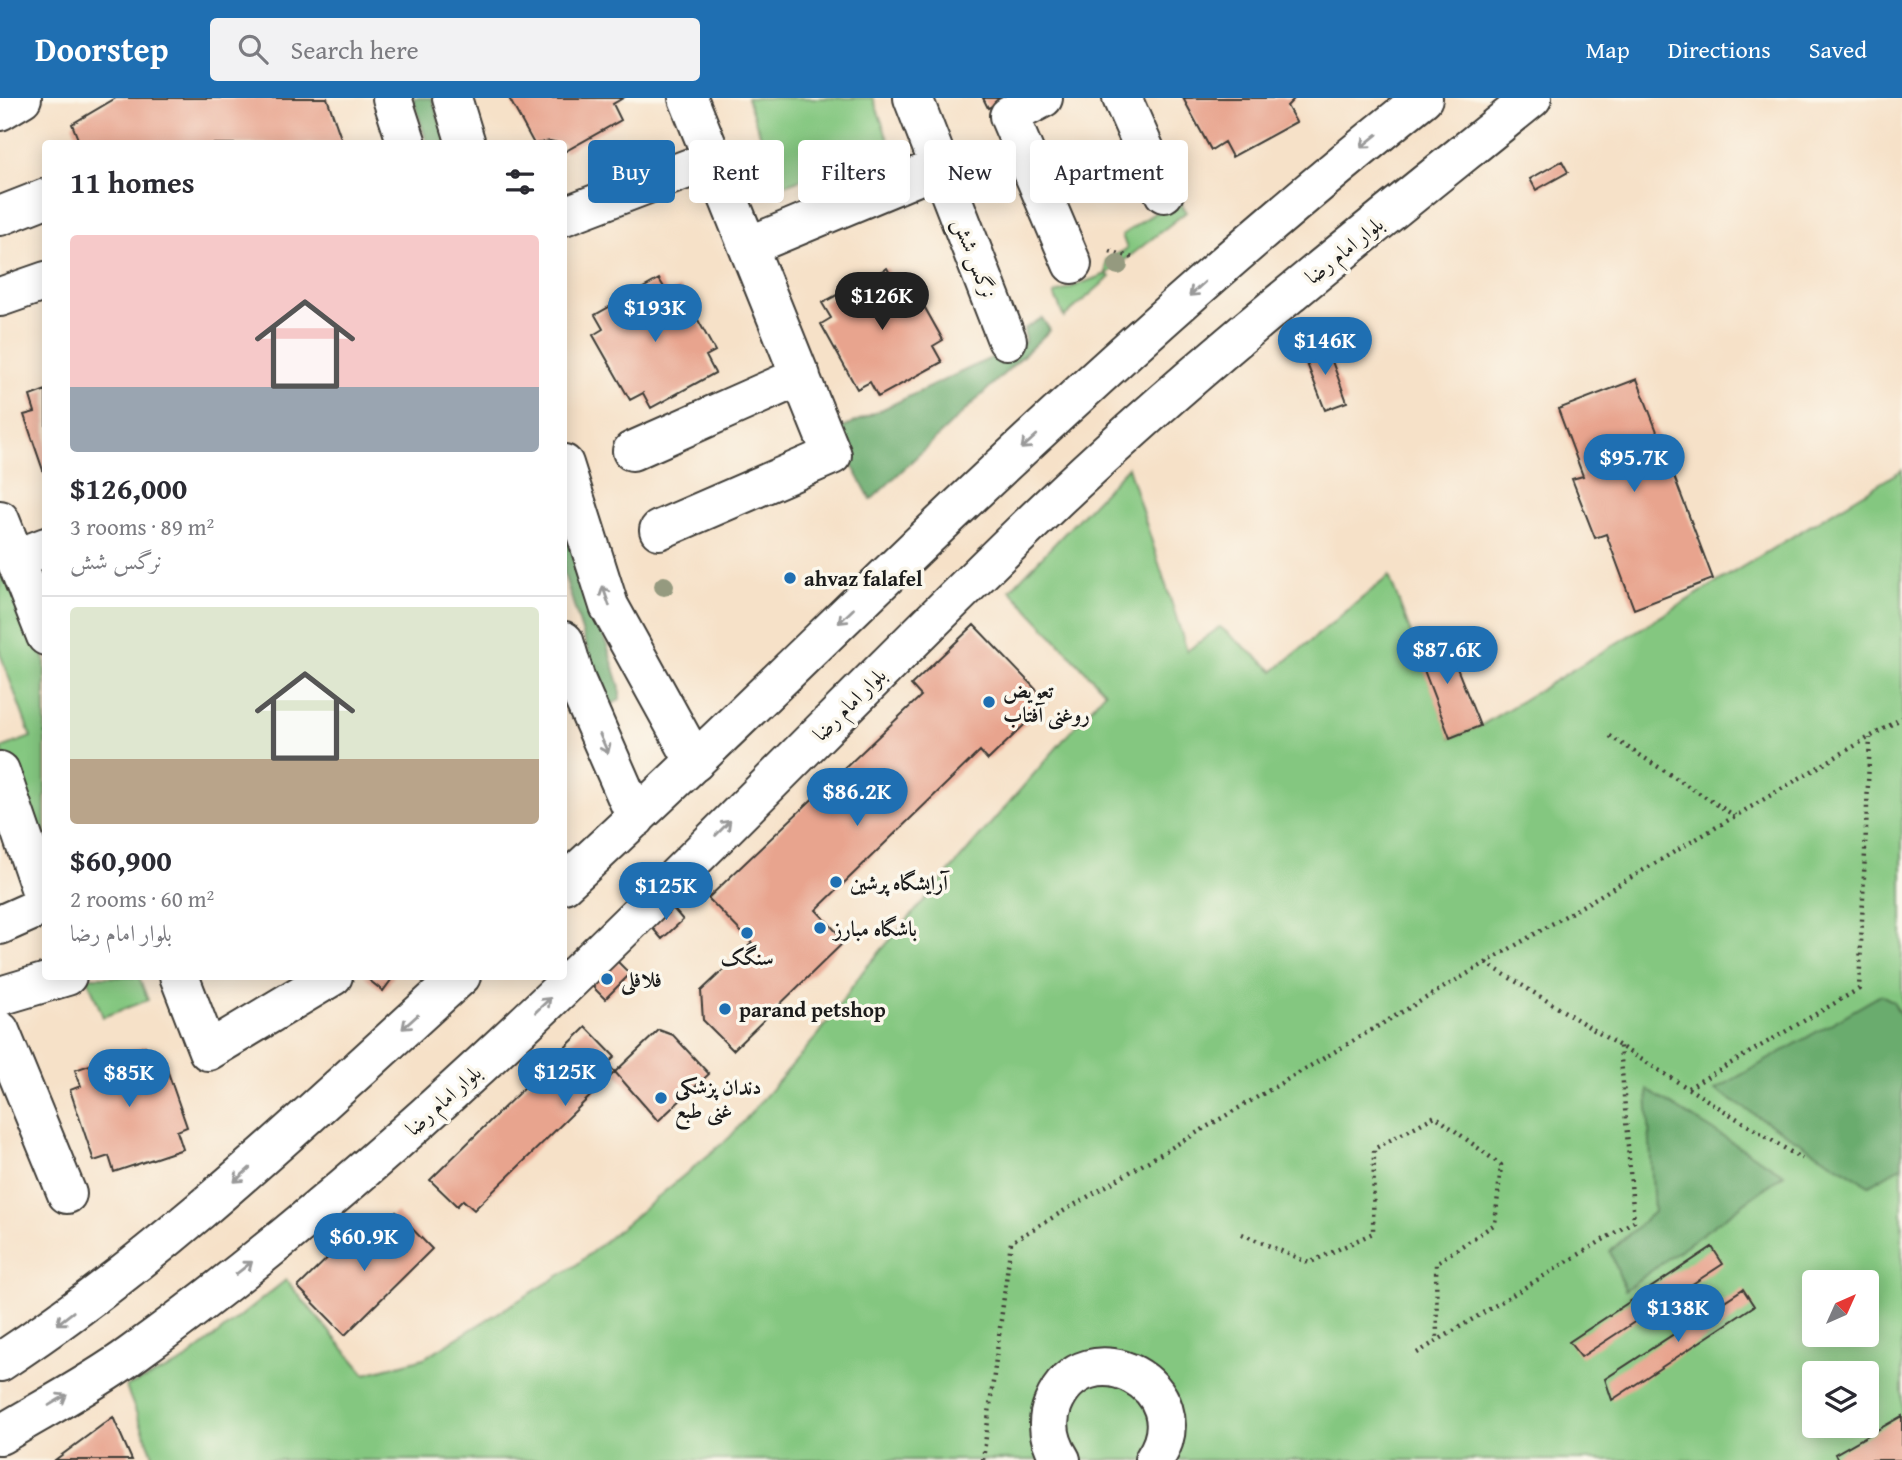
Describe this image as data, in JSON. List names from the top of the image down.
{
  "streets": {
    "street": ["بلوار امام رضا", "نرگس شش"]
  },
  "places": [
    "ahvaz falafel",
    "تعویض روغنی آفتاب",
    "آرایشگاه پرشین",
    "باشگاه مبارز",
    "سنگک",
    "فلافلی",
    "parand petshop",
    "دندان پزشکی غنی طبع"
  ],
  "north": "top right",
  "page": {
    "header": "Doorstep",
    "search": "Search here",
    "nav": ["Map", "Directions", "Saved"],
    "chip": [
      "Buy",
      "Rent",
      "Filters",
      "New",
      "Apartment"
    ],
    "heading": "11 homes",
    "list": [
      {
        "name": "$126,000",
        "note": "3 rooms · 89 m² · نرگس شش"
      },
      {
        "name": "$60,900",
        "note": "2 rooms · 60 m² · بلوار امام رضا"
      }
    ],
    "price": [
      "$126K",
      "$193K",
      "$146K",
      "$95.7K",
      "$87.6K",
      "$86.2K",
      "$125K",
      "$125K",
      "$85K",
      "$60.9K",
      "$138K"
    ]
  }
}
